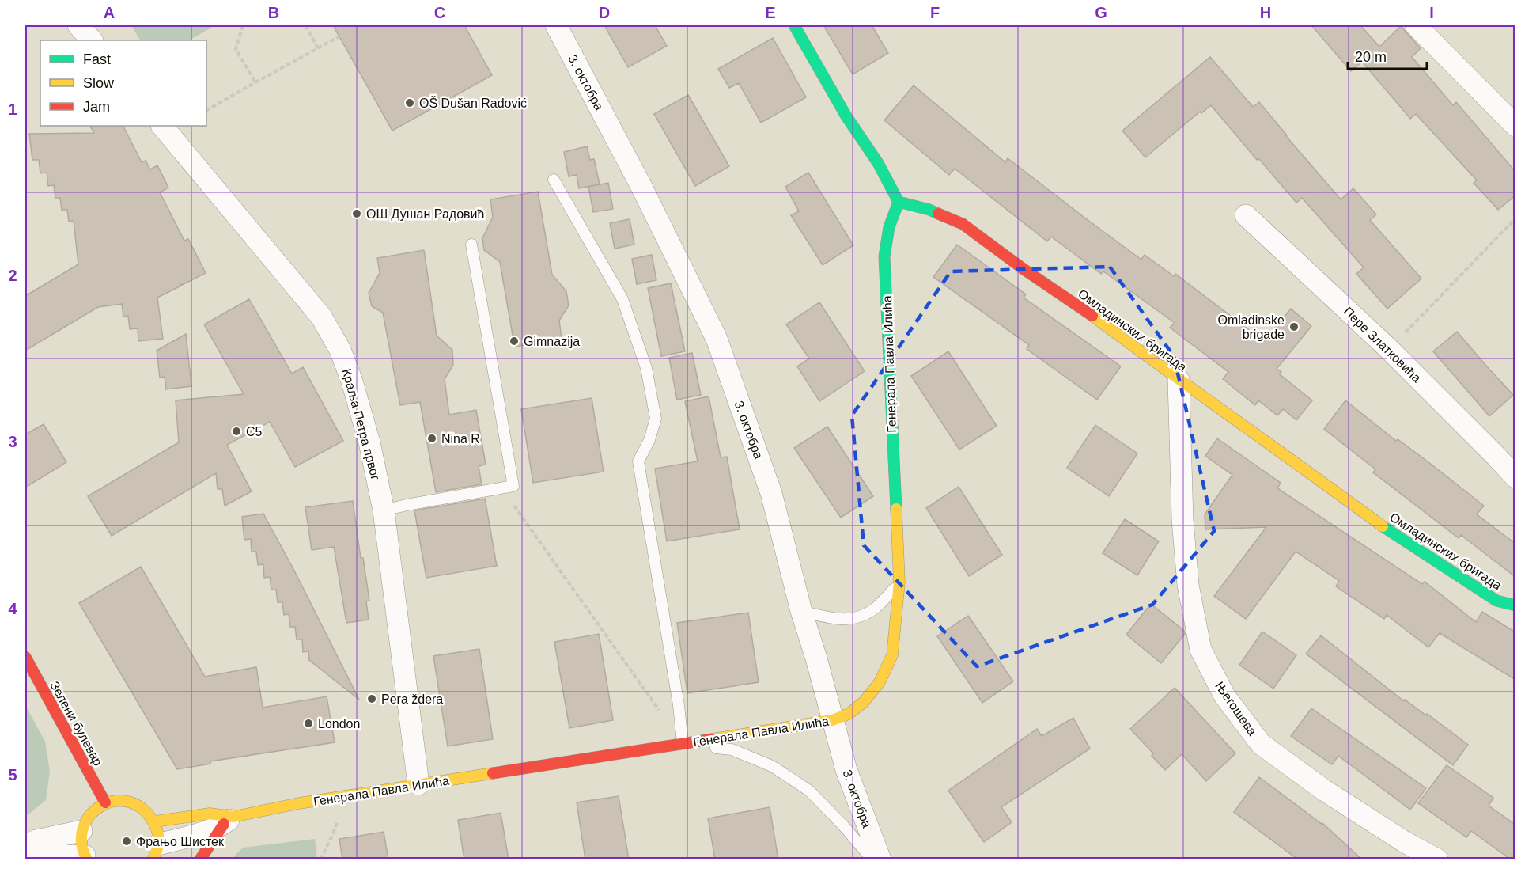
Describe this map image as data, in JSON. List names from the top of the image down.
{
  "streets": {
    "street": [
      "3. октобра",
      "Омладинских бригада",
      "Пере Златковића",
      "Генерала Павла Илића",
      "Краља Петра првог",
      "Његошева",
      "Зелени булевар"
    ]
  },
  "crossings": [
    ["3. октобра", "Генерала Павла Илића"],
    ["Омладинских бригада", "Генерала Павла Илића"],
    ["Омладинских бригада", "Његошева"],
    ["Генерала Павла Илића", "Краља Петра првог"]
  ],
  "places": [
    "OŠ Dušan Radović",
    "ОШ Душан Радовић",
    "Omladinske brigade",
    "Gimnazija",
    "C5",
    "Nina R",
    "Pera ždera",
    "London",
    "Фрањо Шистек"
  ],
  "legend": ["Fast", "Slow", "Jam"],
  "scale_bar": "20 m",
  "grid": {
    "columns": [
      "A",
      "B",
      "C",
      "D",
      "E",
      "F",
      "G",
      "H",
      "I"
    ],
    "rows": [
      "1",
      "2",
      "3",
      "4",
      "5"
    ]
  }
}
